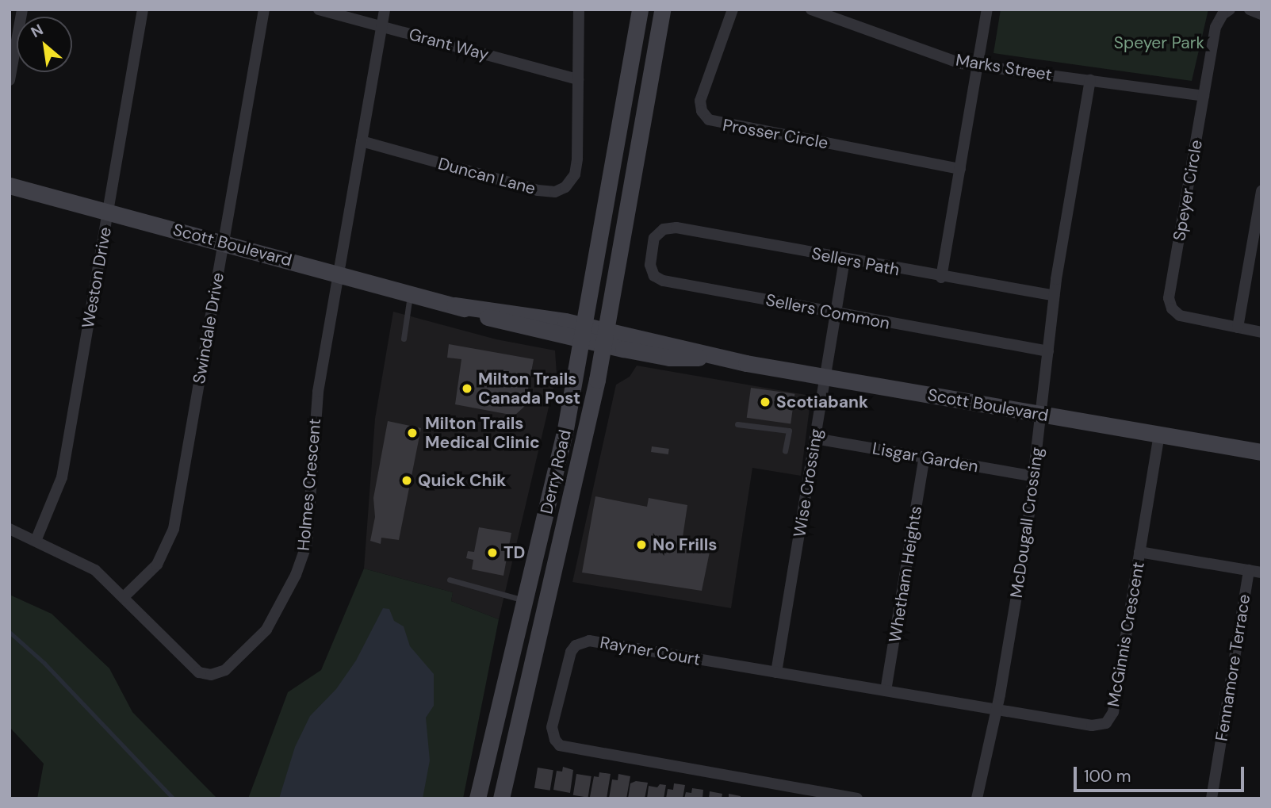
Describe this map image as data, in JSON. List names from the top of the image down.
{
  "streets": {
    "main road": ["Scott Boulevard", "Derry Road"],
    "street": [
      "Grant Way",
      "Marks Street",
      "Prosser Circle",
      "Duncan Lane",
      "Speyer Circle",
      "Sellers Path",
      "Weston Drive",
      "Sellers Common",
      "Swindale Drive",
      "Lisgar Garden",
      "Wise Crossing",
      "Holmes Crescent",
      "McDougall Crossing",
      "Whetham Heights",
      "McGinnis Crescent",
      "Rayner Court",
      "Fennamore Terrace"
    ]
  },
  "crossings": [
    ["Grant Way", "Duncan Lane"],
    ["Grant Way", "Holmes Crescent"],
    ["Marks Street", "Speyer Circle"],
    ["Marks Street", "McDougall Crossing"],
    ["Duncan Lane", "Holmes Crescent"],
    ["Scott Boulevard", "Weston Drive"],
    ["Scott Boulevard", "Swindale Drive"],
    ["Scott Boulevard", "Derry Road"],
    ["Scott Boulevard", "Wise Crossing"],
    ["Scott Boulevard", "Holmes Crescent"],
    ["Scott Boulevard", "McDougall Crossing"],
    ["Scott Boulevard", "McGinnis Crescent"],
    ["Sellers Path", "Sellers Common"],
    ["Sellers Path", "Wise Crossing"],
    ["Sellers Path", "McDougall Crossing"],
    ["Weston Drive", "Holmes Crescent"],
    ["Sellers Common", "Wise Crossing"],
    ["Sellers Common", "McDougall Crossing"],
    ["Swindale Drive", "Holmes Crescent"],
    ["Lisgar Garden", "Wise Crossing"],
    ["Lisgar Garden", "McDougall Crossing"],
    ["Lisgar Garden", "Whetham Heights"],
    ["Wise Crossing", "Rayner Court"],
    ["McDougall Crossing", "McGinnis Crescent"],
    ["McDougall Crossing", "Rayner Court"],
    ["Whetham Heights", "Rayner Court"],
    ["McGinnis Crescent", "Rayner Court"]
  ],
  "parks": ["Speyer Park"],
  "places": [
    "Milton Trails Canada Post",
    "Scotiabank",
    "Milton Trails Medical Clinic",
    "Quick Chik",
    "No Frills",
    "TD"
  ],
  "scale_bar": "100 m",
  "north": "top left"
}
